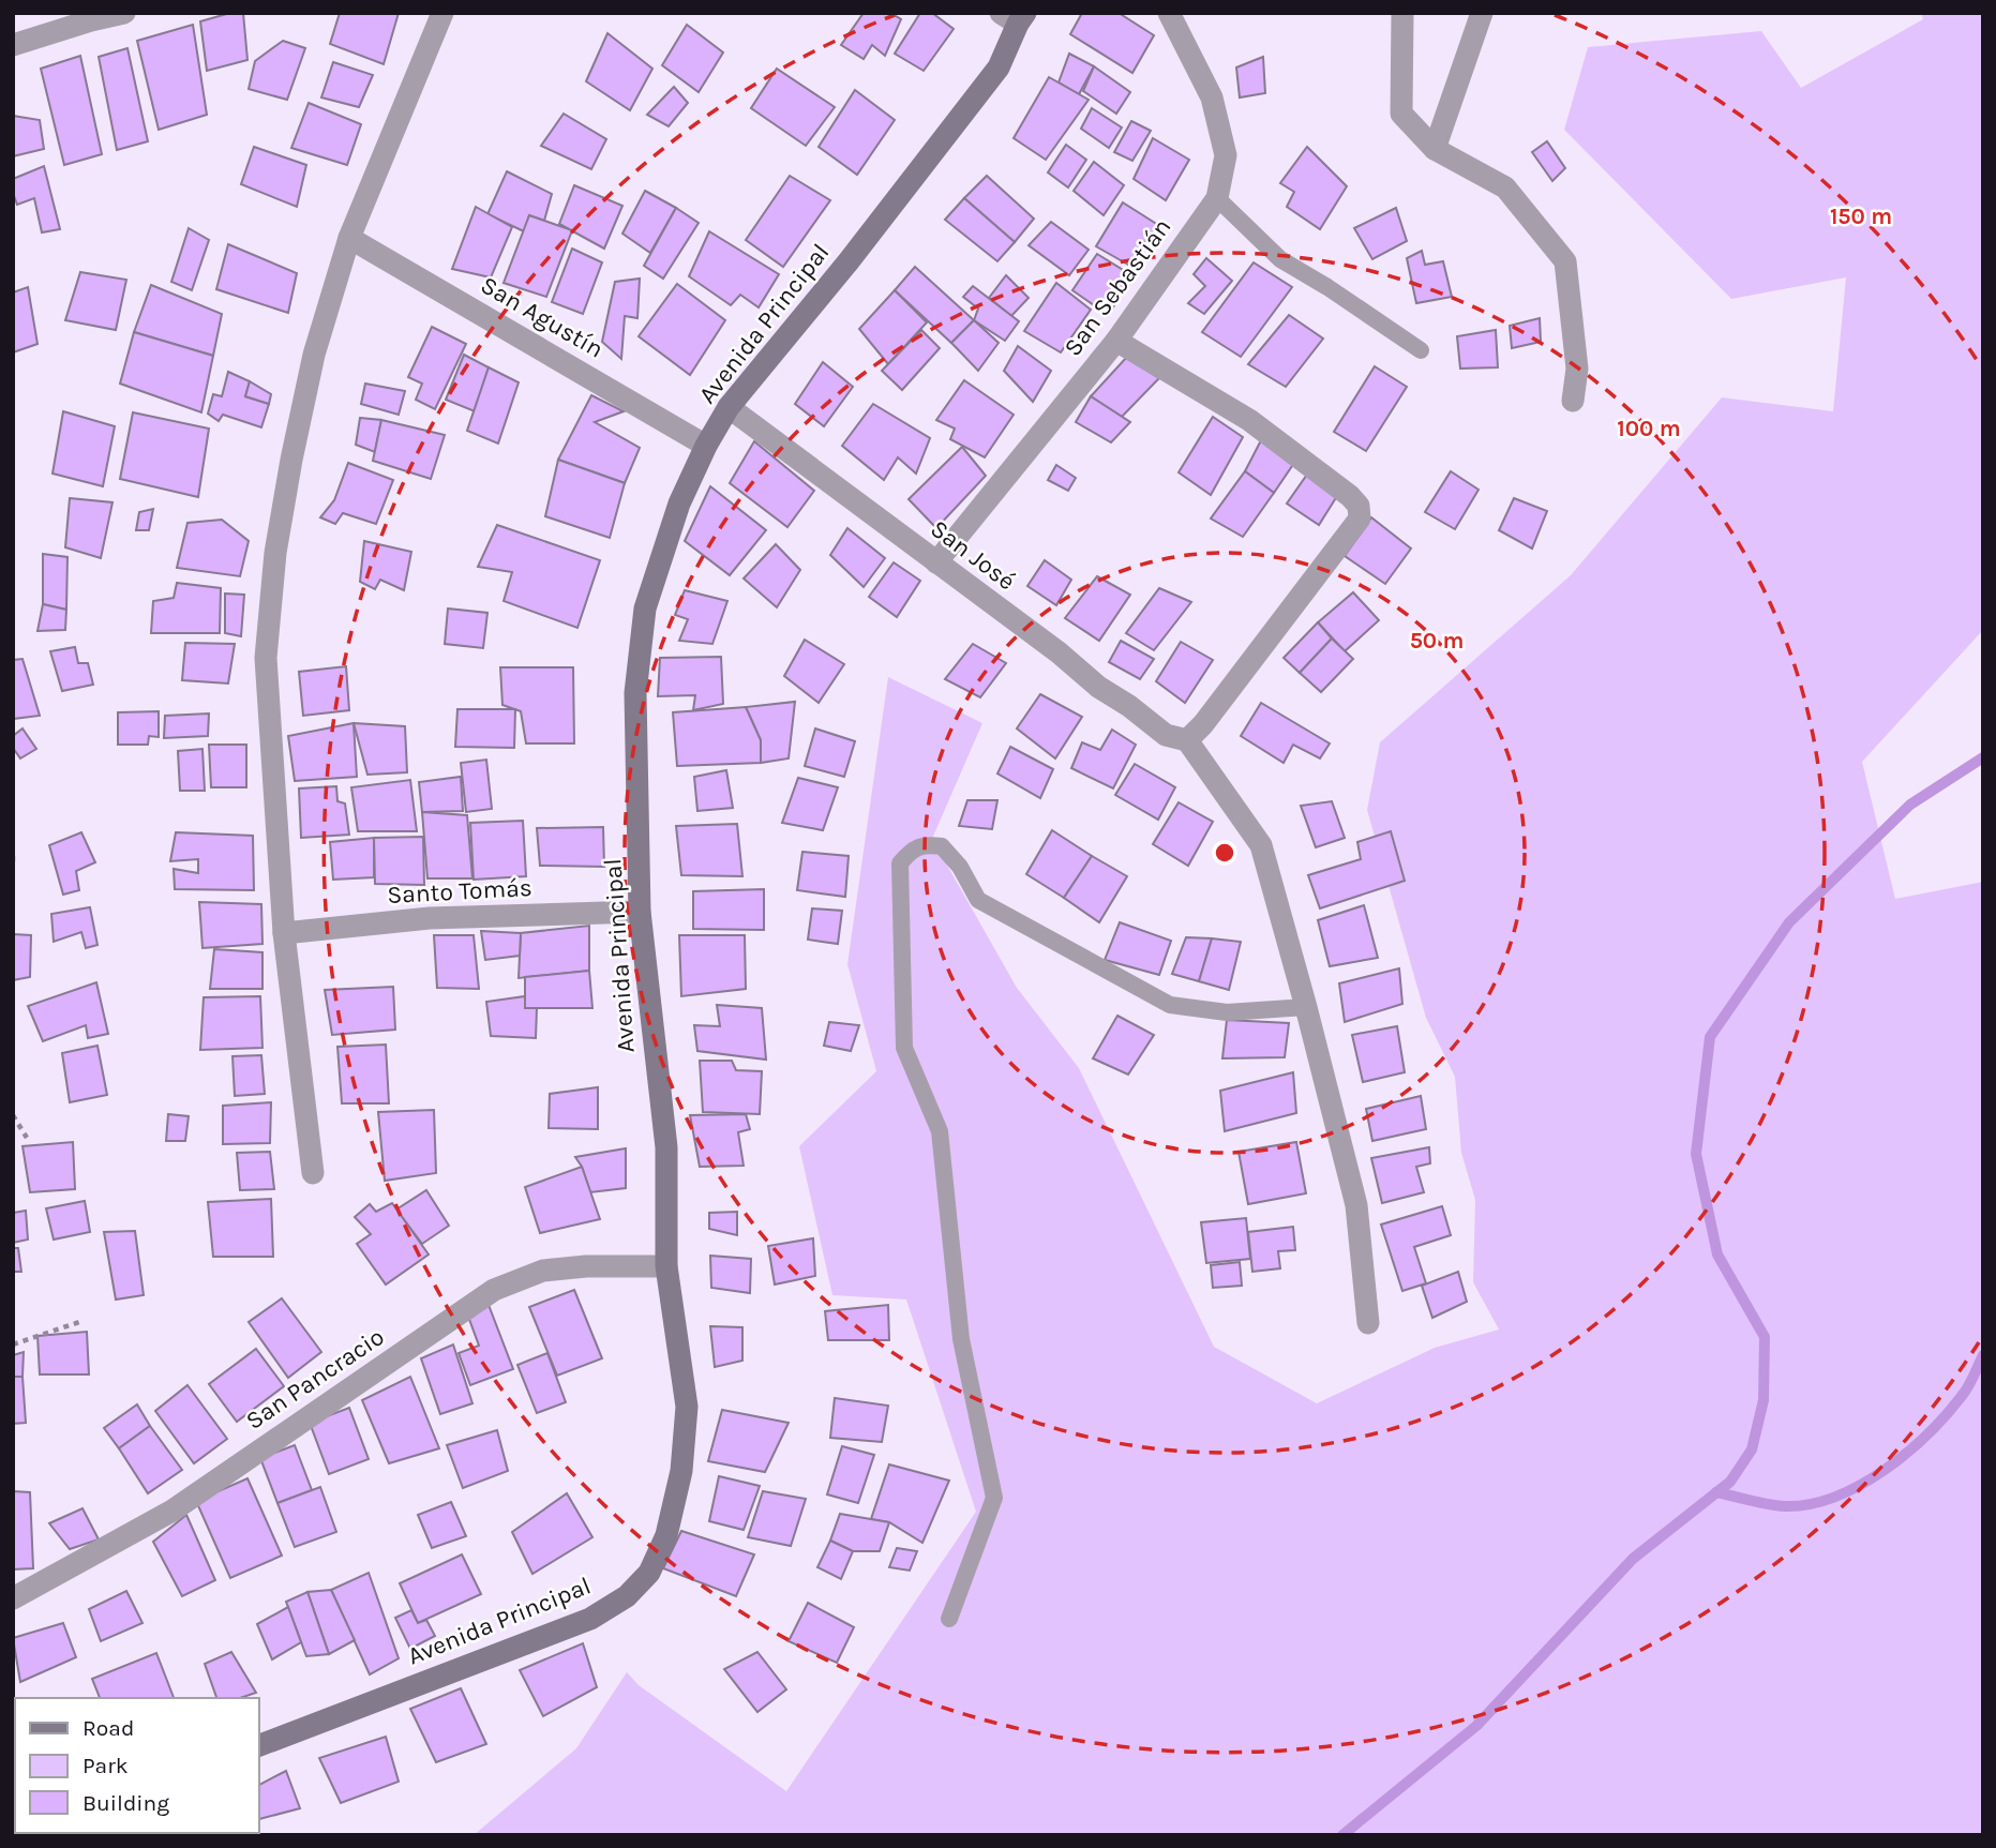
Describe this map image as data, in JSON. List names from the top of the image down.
{
  "streets": {
    "street": [
      "San Sebastián",
      "San Agustín",
      "Avenida Principal",
      "San José",
      "Santo Tomás",
      "San Pancracio"
    ]
  },
  "crossings": [
    ["San Sebastián", "San José"],
    ["San Agustín", "Avenida Principal"],
    ["Avenida Principal", "San José"],
    ["Avenida Principal", "Santo Tomás"],
    ["Avenida Principal", "San Pancracio"]
  ],
  "legend": ["Road", "Park", "Building"],
  "rings": ["150 m", "100 m", "50 m"]
}
